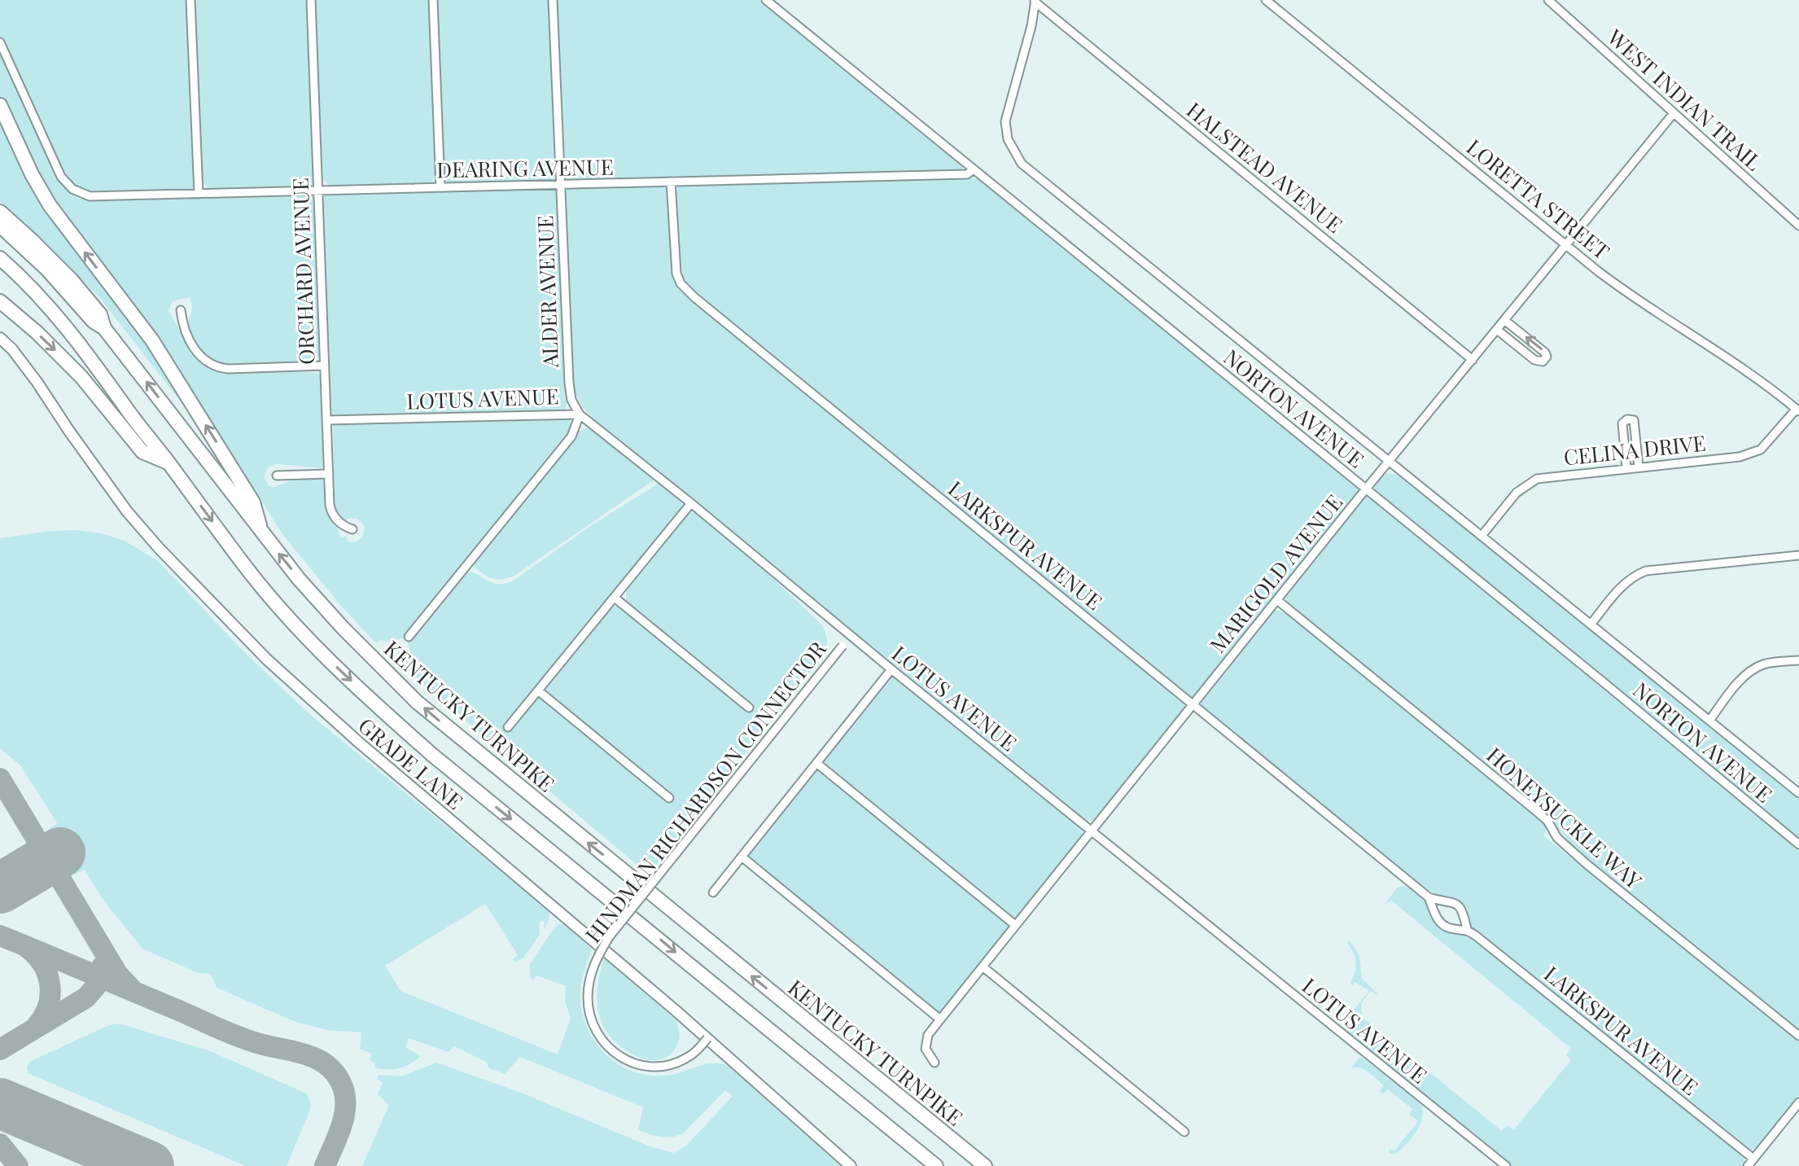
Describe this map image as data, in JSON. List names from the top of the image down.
{
  "streets": {
    "highway": ["KENTUCKY TURNPIKE"],
    "main road": ["GRADE LANE"],
    "street": [
      "WEST INDIAN TRAIL",
      "HALSTEAD AVENUE",
      "DEARING AVENUE",
      "LORETTA STREET",
      "ORCHARD AVENUE",
      "ALDER AVENUE",
      "LOTUS AVENUE",
      "NORTON AVENUE",
      "CELINA DRIVE",
      "LARKSPUR AVENUE",
      "MARIGOLD AVENUE",
      "HINDMAN RICHARDSON CONNECTOR",
      "HONEYSUCKLE WAY"
    ]
  },
  "crossings": [
    ["WEST INDIAN TRAIL", "MARIGOLD AVENUE"],
    ["HALSTEAD AVENUE", "NORTON AVENUE"],
    ["HALSTEAD AVENUE", "MARIGOLD AVENUE"],
    ["DEARING AVENUE", "ORCHARD AVENUE"],
    ["DEARING AVENUE", "ALDER AVENUE"],
    ["DEARING AVENUE", "NORTON AVENUE"],
    ["DEARING AVENUE", "LARKSPUR AVENUE"],
    ["LORETTA STREET", "CELINA DRIVE"],
    ["LORETTA STREET", "MARIGOLD AVENUE"],
    ["ORCHARD AVENUE", "LOTUS AVENUE"],
    ["ALDER AVENUE", "LOTUS AVENUE"],
    ["LOTUS AVENUE", "MARIGOLD AVENUE"],
    ["LOTUS AVENUE", "HINDMAN RICHARDSON CONNECTOR"],
    ["NORTON AVENUE", "CELINA DRIVE"],
    ["NORTON AVENUE", "MARIGOLD AVENUE"],
    ["LARKSPUR AVENUE", "MARIGOLD AVENUE"],
    ["MARIGOLD AVENUE", "HONEYSUCKLE WAY"],
    ["GRADE LANE", "HINDMAN RICHARDSON CONNECTOR"]
  ]
}
